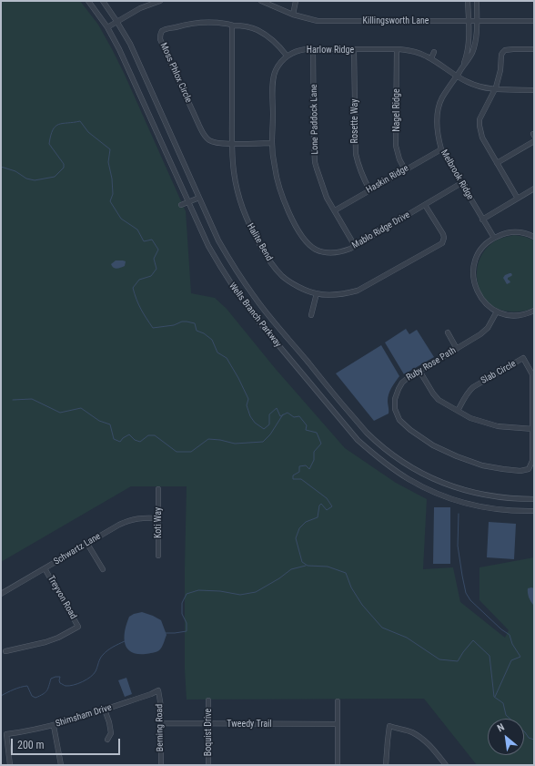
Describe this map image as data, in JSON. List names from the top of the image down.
{
  "streets": {
    "street": [
      "Killingsworth Lane",
      "Harlow Ridge",
      "Moss Phlox Circle",
      "Nagel Ridge",
      "Lone Paddock Lane",
      "Rosette Way",
      "Melbrook Ridge",
      "Haskin Ridge",
      "Mablo Ridge Drive",
      "Halite Bend",
      "Wells Branch Parkway",
      "Ruby Rose Path",
      "Slab Circle",
      "Koti Way",
      "Schwartz Lane",
      "Treyvon Road",
      "Shimsham Drive",
      "Tweedy Trail",
      "Berning Road",
      "Boquist Drive"
    ]
  },
  "crossings": [
    ["Killingsworth Lane", "Melbrook Ridge"],
    ["Harlow Ridge", "Moss Phlox Circle"],
    ["Harlow Ridge", "Nagel Ridge"],
    ["Harlow Ridge", "Lone Paddock Lane"],
    ["Harlow Ridge", "Rosette Way"],
    ["Harlow Ridge", "Mablo Ridge Drive"],
    ["Moss Phlox Circle", "Mablo Ridge Drive"],
    ["Moss Phlox Circle", "Halite Bend"],
    ["Nagel Ridge", "Haskin Ridge"],
    ["Lone Paddock Lane", "Haskin Ridge"],
    ["Lone Paddock Lane", "Mablo Ridge Drive"],
    ["Rosette Way", "Haskin Ridge"],
    ["Melbrook Ridge", "Haskin Ridge"],
    ["Melbrook Ridge", "Mablo Ridge Drive"],
    ["Mablo Ridge Drive", "Halite Bend"],
    ["Ruby Rose Path", "Slab Circle"],
    ["Koti Way", "Schwartz Lane"],
    ["Schwartz Lane", "Treyvon Road"],
    ["Shimsham Drive", "Berning Road"],
    ["Tweedy Trail", "Berning Road"],
    ["Tweedy Trail", "Boquist Drive"]
  ],
  "scale_bar": "200 m",
  "north": "top left"
}
